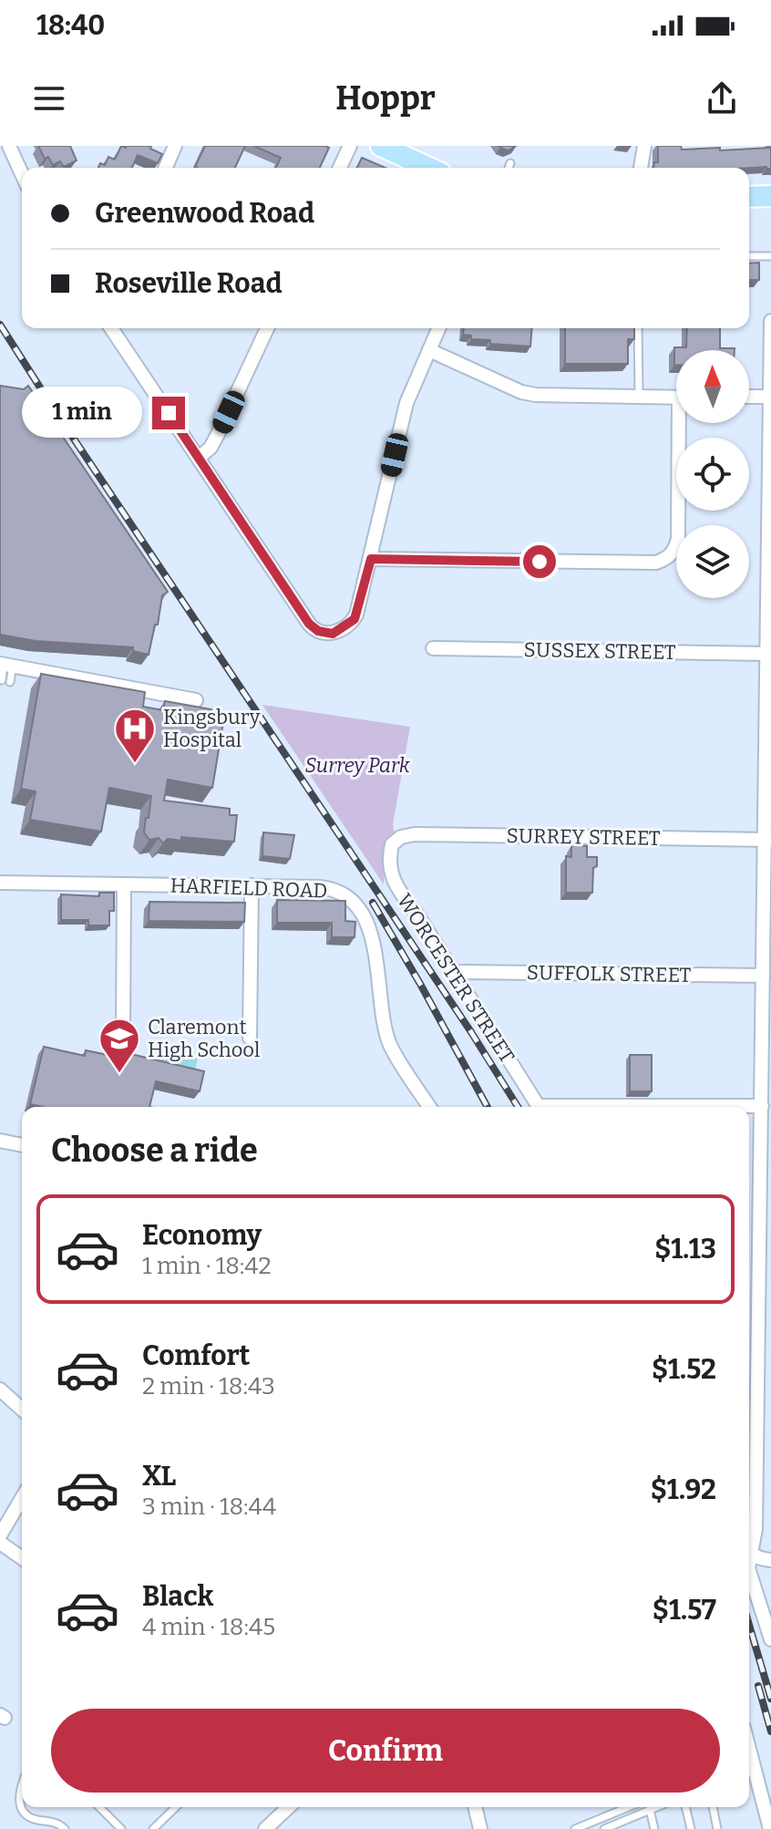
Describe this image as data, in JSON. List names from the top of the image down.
{
  "streets": {
    "street": [
      "SUSSEX STREET",
      "SURREY STREET",
      "HARFIELD ROAD",
      "SUFFOLK STREET",
      "WORCESTER STREET"
    ]
  },
  "crossings": [
    ["SURREY STREET", "WORCESTER STREET"],
    ["SUFFOLK STREET", "WORCESTER STREET"]
  ],
  "parks": ["Surrey Park"],
  "places": {
    "hospital": ["Kingsbury Hospital"],
    "school or university": ["Claremont High School"]
  },
  "north": "top",
  "page": {
    "status": "18:40",
    "header": "Hoppr",
    "banner": ["Greenwood Road", "Roseville Road"],
    "bubble": "1 min",
    "heading": "Choose a ride",
    "list": [
      {
        "name": "Economy",
        "note": "1 min · 18:42",
        "value": "$1.13"
      },
      {
        "name": "Comfort",
        "note": "2 min · 18:43",
        "value": "$1.52"
      },
      {
        "name": "XL",
        "note": "3 min · 18:44",
        "value": "$1.92"
      },
      {
        "name": "Black",
        "note": "4 min · 18:45",
        "value": "$1.57"
      }
    ],
    "buttons": "Confirm"
  }
}
